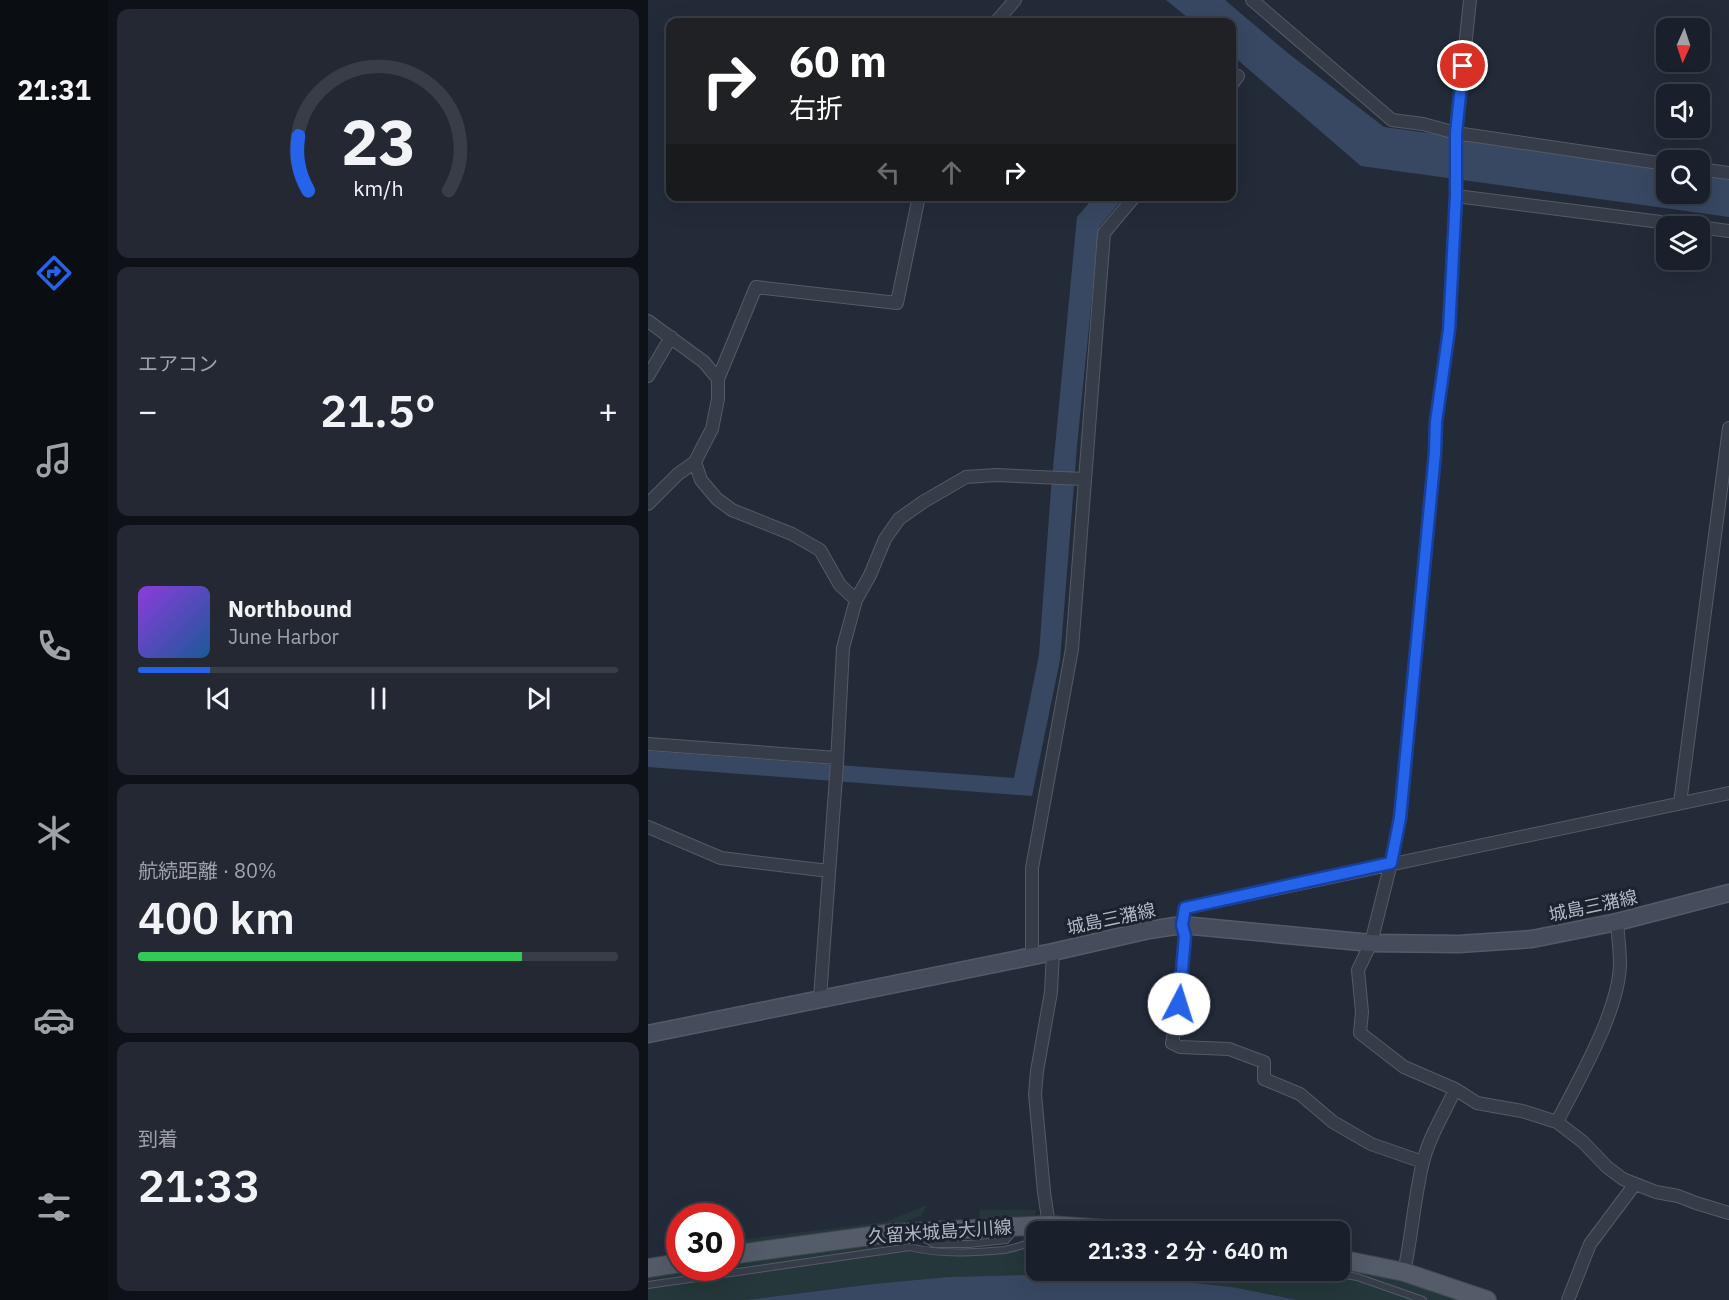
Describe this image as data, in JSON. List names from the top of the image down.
{
  "streets": {
    "main road": ["城島三潴線", "久留米城島大川線"]
  },
  "north": "bottom",
  "page": {
    "tabs": "21:31",
    "turn": ["60 m", "右折"],
    "tile": [
      "エアコン",
      ["航続距離 · 80%", "400 km"],
      ["到着", "21:33"]
    ],
    "heat": ["−", "21.5°", "+"],
    "song": ["Northbound", "June Harbor"],
    "limit": "30",
    "trip": "21:33 · 2 分 · 640 m",
    "gauge": ["23", "km/h"]
  }
}
